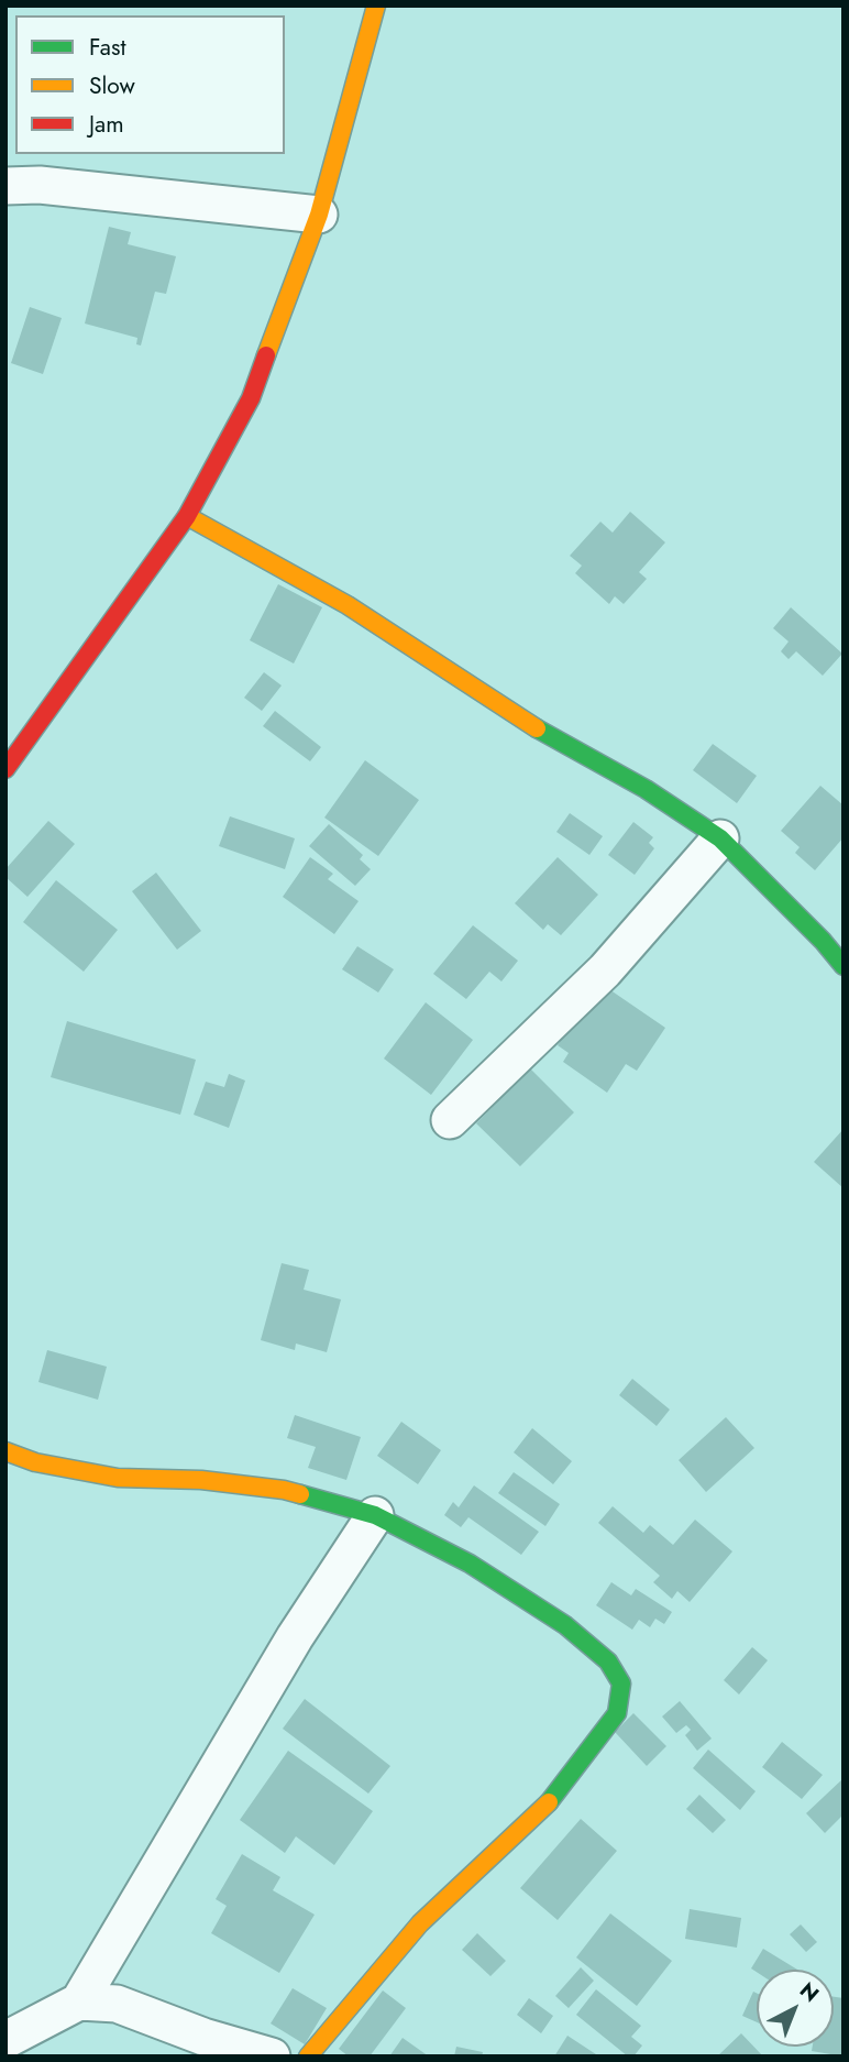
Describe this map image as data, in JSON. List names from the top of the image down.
{
  "legend": ["Fast", "Slow", "Jam"],
  "north": "top right"
}
